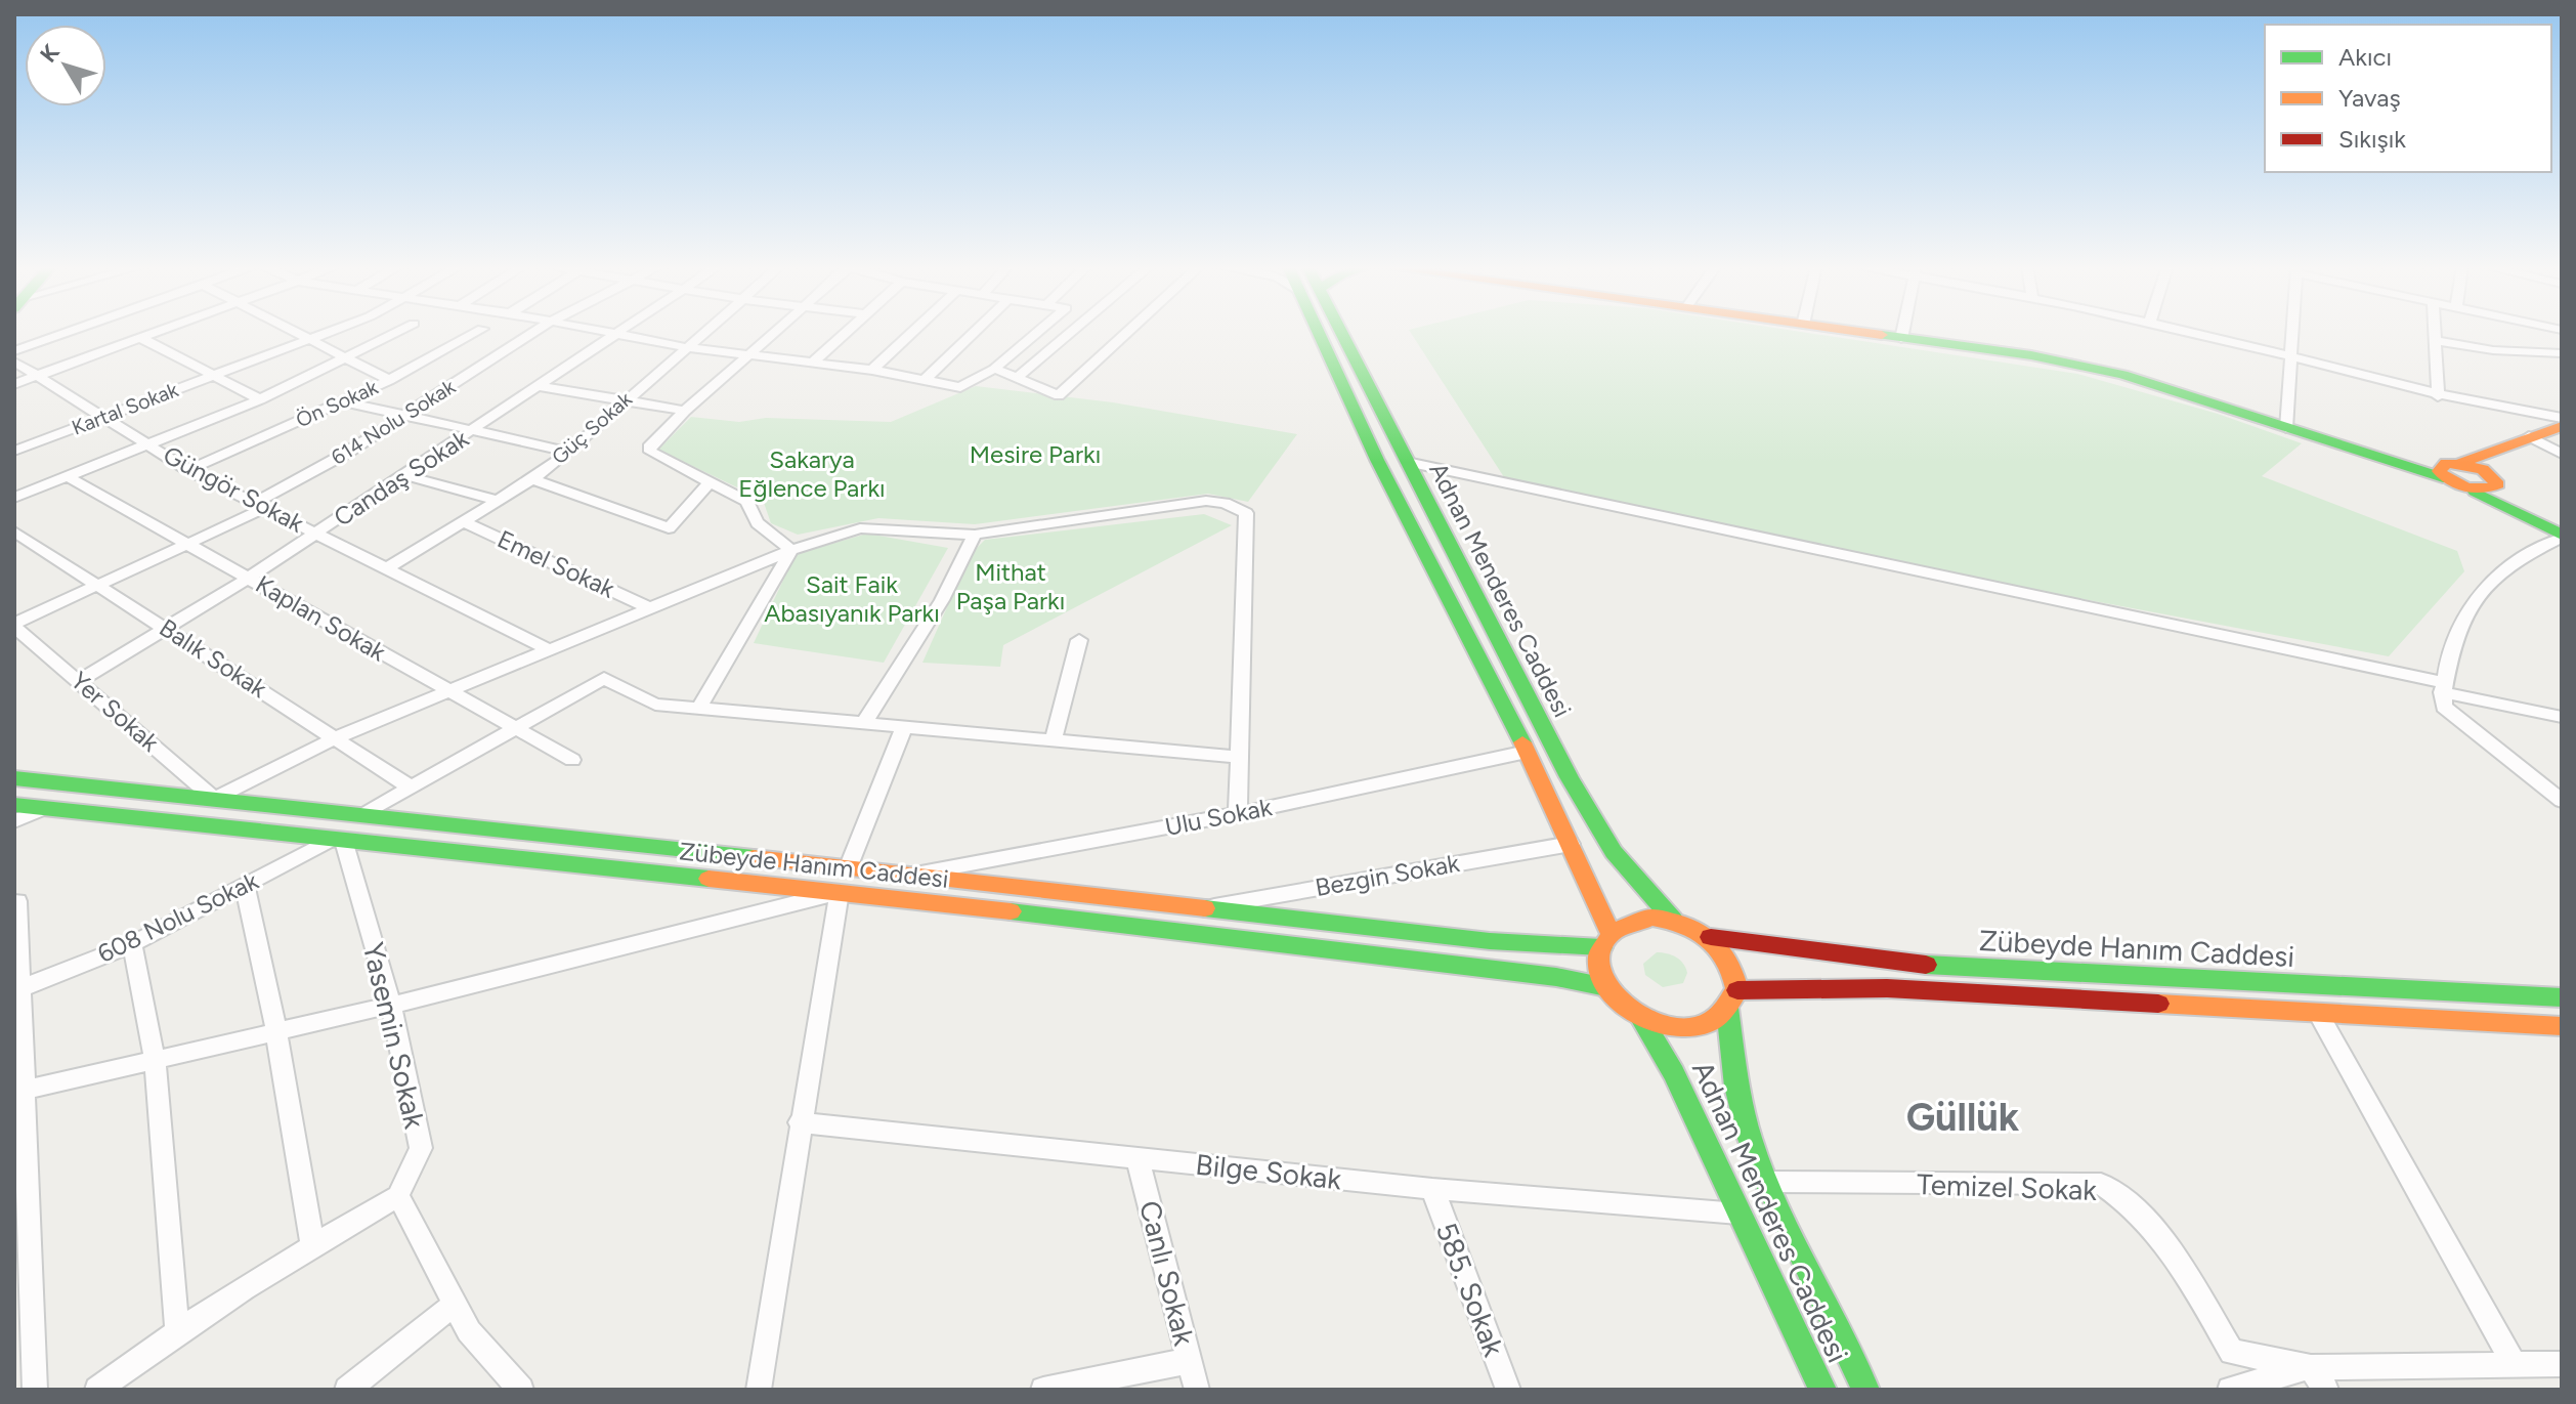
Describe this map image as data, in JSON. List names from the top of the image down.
{
  "streets": {
    "main road": ["Adnan Menderes Caddesi", "Zübeyde Hanım Caddesi"],
    "street": [
      "Ön Sokak",
      "Kartal Sokak",
      "614 Nolu Sokak",
      "Güç Sokak",
      "Candaş Sokak",
      "Güngör Sokak",
      "Emel Sokak",
      "Kaplan Sokak",
      "Balık Sokak",
      "Yer Sokak",
      "Ulu Sokak",
      "Bezgin Sokak",
      "608 Nolu Sokak",
      "Yasemin Sokak",
      "Bilge Sokak",
      "Temizel Sokak",
      "Canlı Sokak",
      "585. Sokak"
    ]
  },
  "crossings": [
    ["Ön Sokak", "Güngör Sokak"],
    ["Kartal Sokak", "Güngör Sokak"],
    ["614 Nolu Sokak", "Güngör Sokak"],
    ["614 Nolu Sokak", "Kaplan Sokak"],
    ["614 Nolu Sokak", "Balık Sokak"],
    ["614 Nolu Sokak", "Yer Sokak"],
    ["Güç Sokak", "Güngör Sokak"],
    ["Güç Sokak", "Emel Sokak"],
    ["Candaş Sokak", "Güngör Sokak"],
    ["Candaş Sokak", "Emel Sokak"],
    ["Candaş Sokak", "Kaplan Sokak"],
    ["Candaş Sokak", "Balık Sokak"],
    ["Candaş Sokak", "Yer Sokak"],
    ["Adnan Menderes Caddesi", "Ulu Sokak"],
    ["Adnan Menderes Caddesi", "Zübeyde Hanım Caddesi"],
    ["Adnan Menderes Caddesi", "Bezgin Sokak"],
    ["Adnan Menderes Caddesi", "Bilge Sokak"],
    ["Adnan Menderes Caddesi", "Temizel Sokak"],
    ["Yer Sokak", "Zübeyde Hanım Caddesi"],
    ["Ulu Sokak", "Zübeyde Hanım Caddesi"],
    ["Zübeyde Hanım Caddesi", "Bezgin Sokak"],
    ["Zübeyde Hanım Caddesi", "608 Nolu Sokak"],
    ["Zübeyde Hanım Caddesi", "Yasemin Sokak"],
    ["608 Nolu Sokak", "Yasemin Sokak"],
    ["Bilge Sokak", "Canlı Sokak"],
    ["Bilge Sokak", "585. Sokak"]
  ],
  "districts": ["Güllük"],
  "parks": [
    "Mesire Parkı",
    "Sakarya Eğlence Parkı",
    "Mithat Paşa Parkı",
    "Sait Faik Abasıyanık Parkı"
  ],
  "legend": ["Akıcı", "Yavaş", "Sıkışık"],
  "north": "top left"
}
